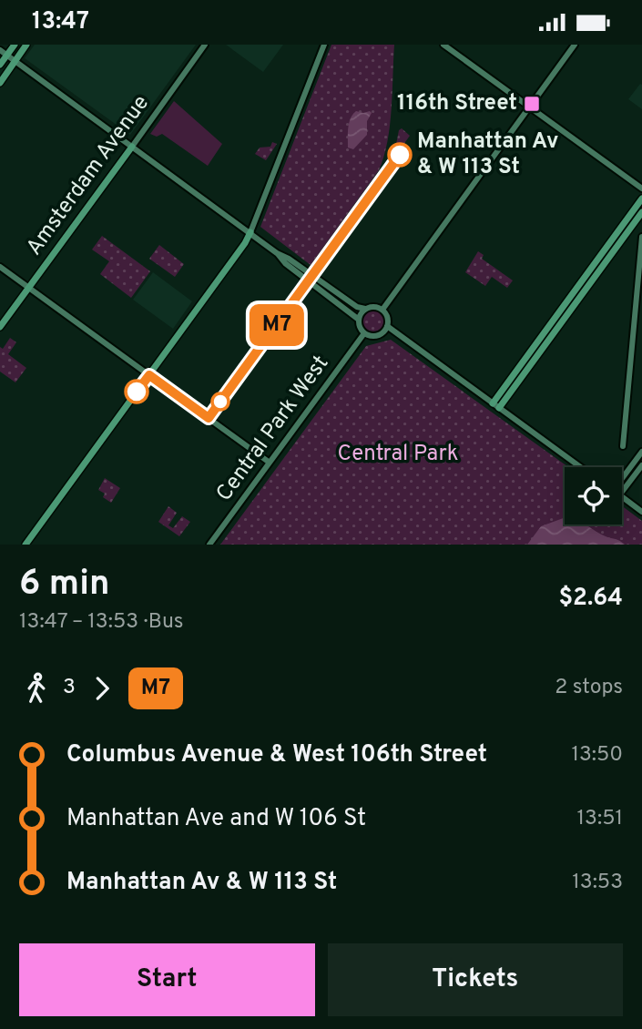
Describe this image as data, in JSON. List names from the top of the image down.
{
  "streets": {
    "main road": ["Amsterdam Avenue", "Central Park West"]
  },
  "parks": ["Central Park"],
  "places": {
    "transit": ["116th Street"],
    "other": ["Manhattan Av & W 113 St"]
  },
  "lines": ["bus line M7"],
  "page": {
    "status": "13:47",
    "on_map": "M7",
    "heading": ["6 min", "13:47 – 13:53 · Bus", "$2.64"],
    "legs": ["3", "M7", "2 stops"],
    "list": [
      {
        "name": "Columbus Avenue & West 106th Street",
        "value": "13:50"
      },
      {
        "name": "Manhattan Ave and W 106 St",
        "value": "13:51"
      },
      {
        "name": "Manhattan Av & W 113 St",
        "value": "13:53"
      }
    ],
    "buttons": ["Start", "Tickets"]
  }
}
